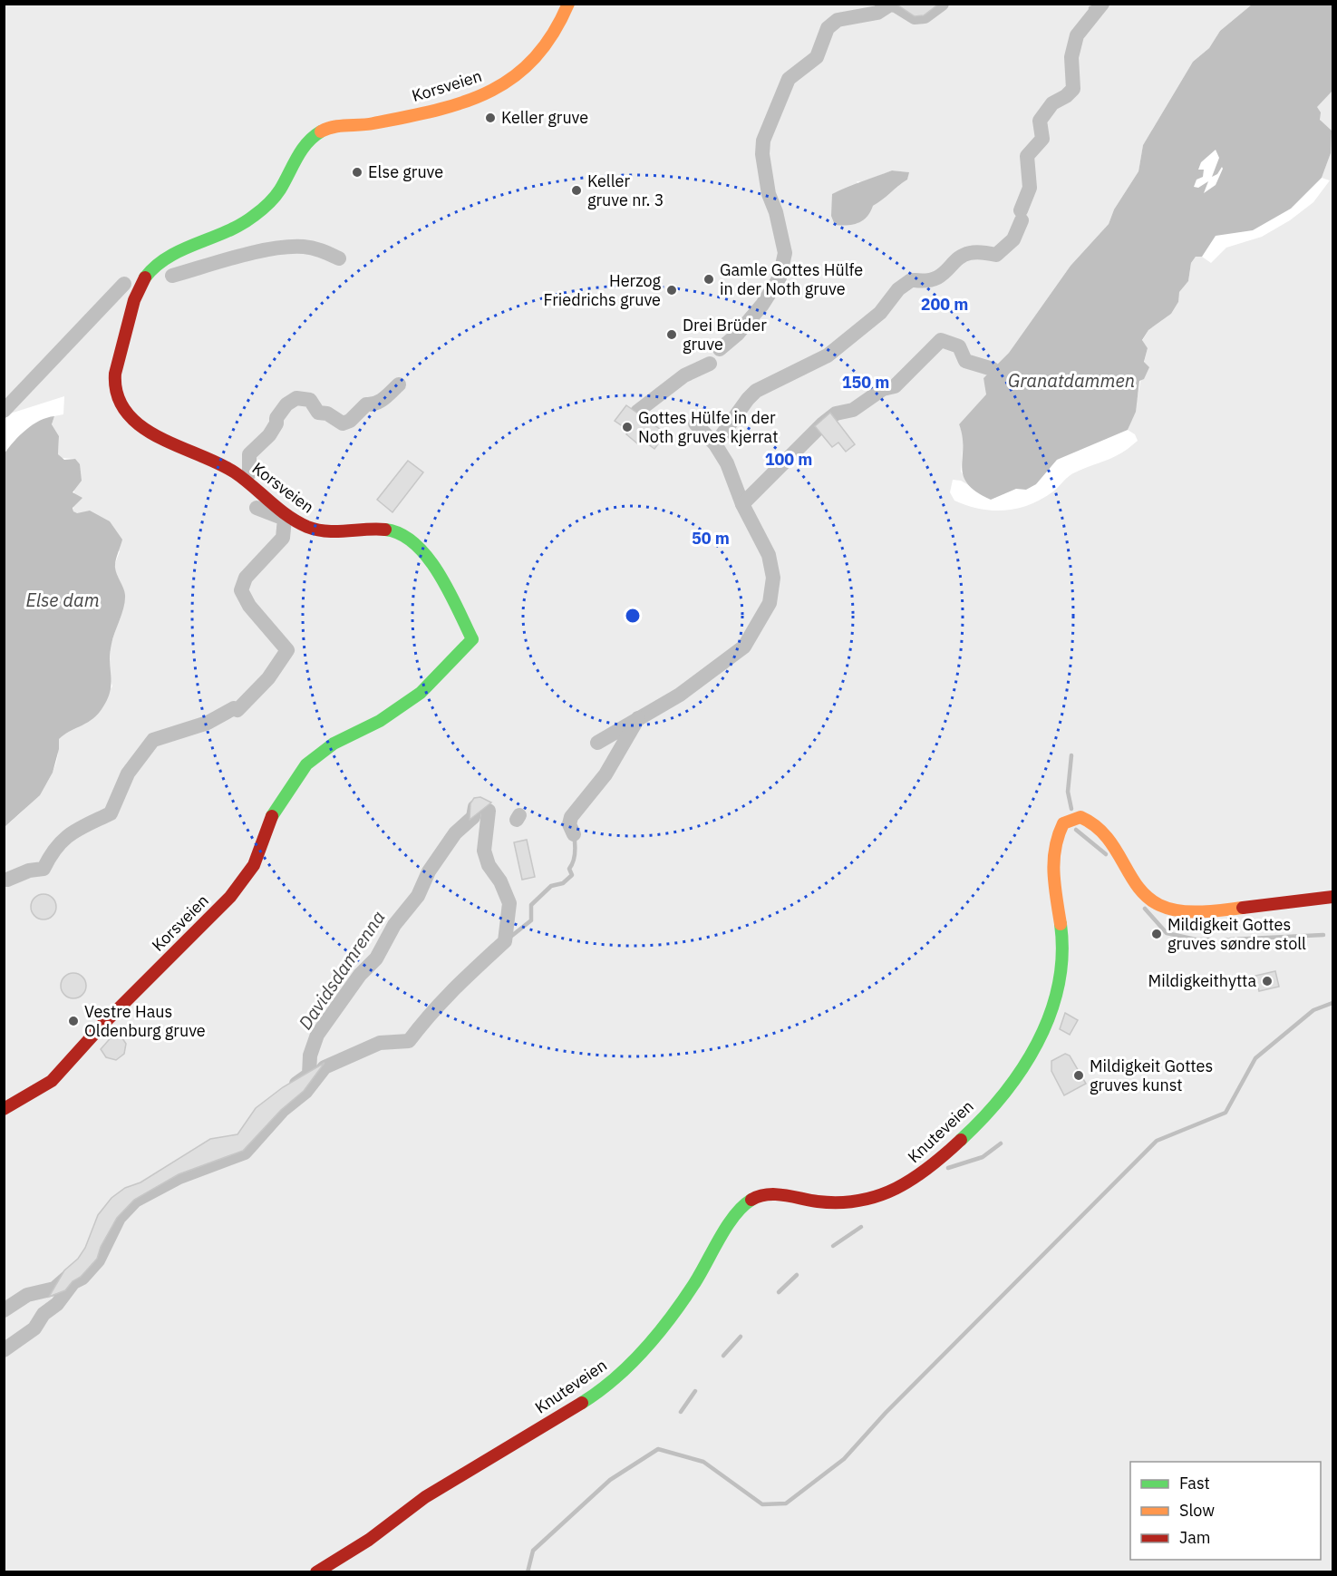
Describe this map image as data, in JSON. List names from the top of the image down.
{
  "streets": {
    "street": ["Korsveien", "Knuteveien"]
  },
  "water": ["Granatdammen", "Else dam", "Davidsdamrenna"],
  "places": [
    "Keller gruve",
    "Else gruve",
    "Keller gruve nr. 3",
    "Gamle Gottes Hülfe in der Noth gruve",
    "Herzog Friedrichs gruve",
    "Drei Brüder gruve",
    "Gottes Hülfe in der Noth gruves kjerrat",
    "Mildigkeit Gottes gruves søndre stoll",
    "Mildigkeithytta",
    "Vestre Haus Oldenburg gruve",
    "Mildigkeit Gottes gruves kunst"
  ],
  "legend": ["Fast", "Slow", "Jam"],
  "rings": [
    "200 m",
    "150 m",
    "100 m",
    "50 m"
  ]
}
